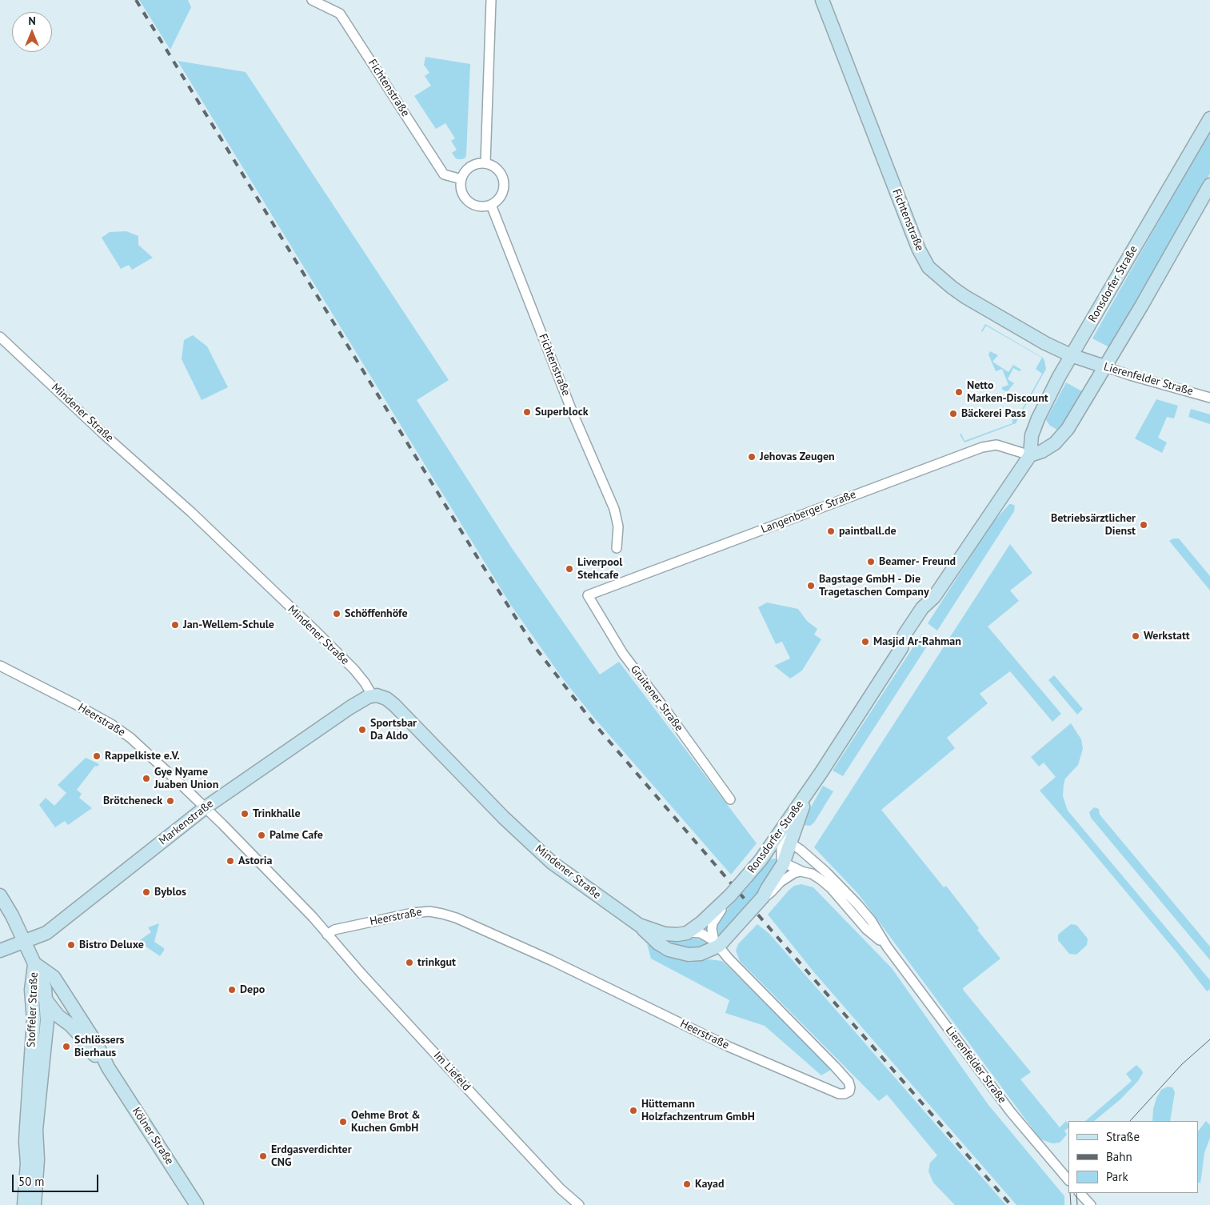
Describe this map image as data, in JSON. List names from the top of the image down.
{
  "streets": {
    "main road": [
      "Fichtenstraße",
      "Ronsdorfer Straße",
      "Lierenfelder Straße",
      "Mindener Straße",
      "Markenstraße",
      "Stoffeler Straße",
      "Kölner Straße"
    ],
    "street": [
      "Langenberger Straße",
      "Gruitener Straße",
      "Heerstraße",
      "Im Liefeld"
    ]
  },
  "crossings": [
    ["Fichtenstraße", "Ronsdorfer Straße"],
    ["Fichtenstraße", "Lierenfelder Straße"],
    ["Ronsdorfer Straße", "Lierenfelder Straße"],
    ["Ronsdorfer Straße", "Mindener Straße"],
    ["Ronsdorfer Straße", "Langenberger Straße"],
    ["Mindener Straße", "Heerstraße"],
    ["Mindener Straße", "Markenstraße"],
    ["Langenberger Straße", "Gruitener Straße"],
    ["Heerstraße", "Markenstraße"],
    ["Heerstraße", "Im Liefeld"],
    ["Markenstraße", "Kölner Straße"],
    ["Stoffeler Straße", "Kölner Straße"]
  ],
  "places": [
    "Netto Marken-Discount",
    "Superblock",
    "Bäckerei Pass",
    "Jehovas Zeugen",
    "Betriebsärztlicher Dienst",
    "paintball.de",
    "Beamer- Freund",
    "Liverpool Stehcafe",
    "Bagstage GmbH - Die Tragetaschen Company",
    "Schöffenhöfe",
    "Jan-Wellem-Schule",
    "Werkstatt",
    "Masjid Ar-Rahman",
    "Sportsbar Da Aldo",
    "Rappelkiste e.V.",
    "Gye Nyame Juaben Union",
    "Brötcheneck",
    "Trinkhalle",
    "Palme Cafe",
    "Astoria",
    "Byblos",
    "Bistro Deluxe",
    "trinkgut",
    "Depo",
    "Schlössers Bierhaus",
    "Hüttemann Holzfachzentrum GmbH",
    "Oehme Brot & Kuchen GmbH",
    "Erdgasverdichter CNG",
    "Kayad"
  ],
  "legend": ["Straße", "Bahn", "Park"],
  "scale_bar": "50 m",
  "north": "top"
}
